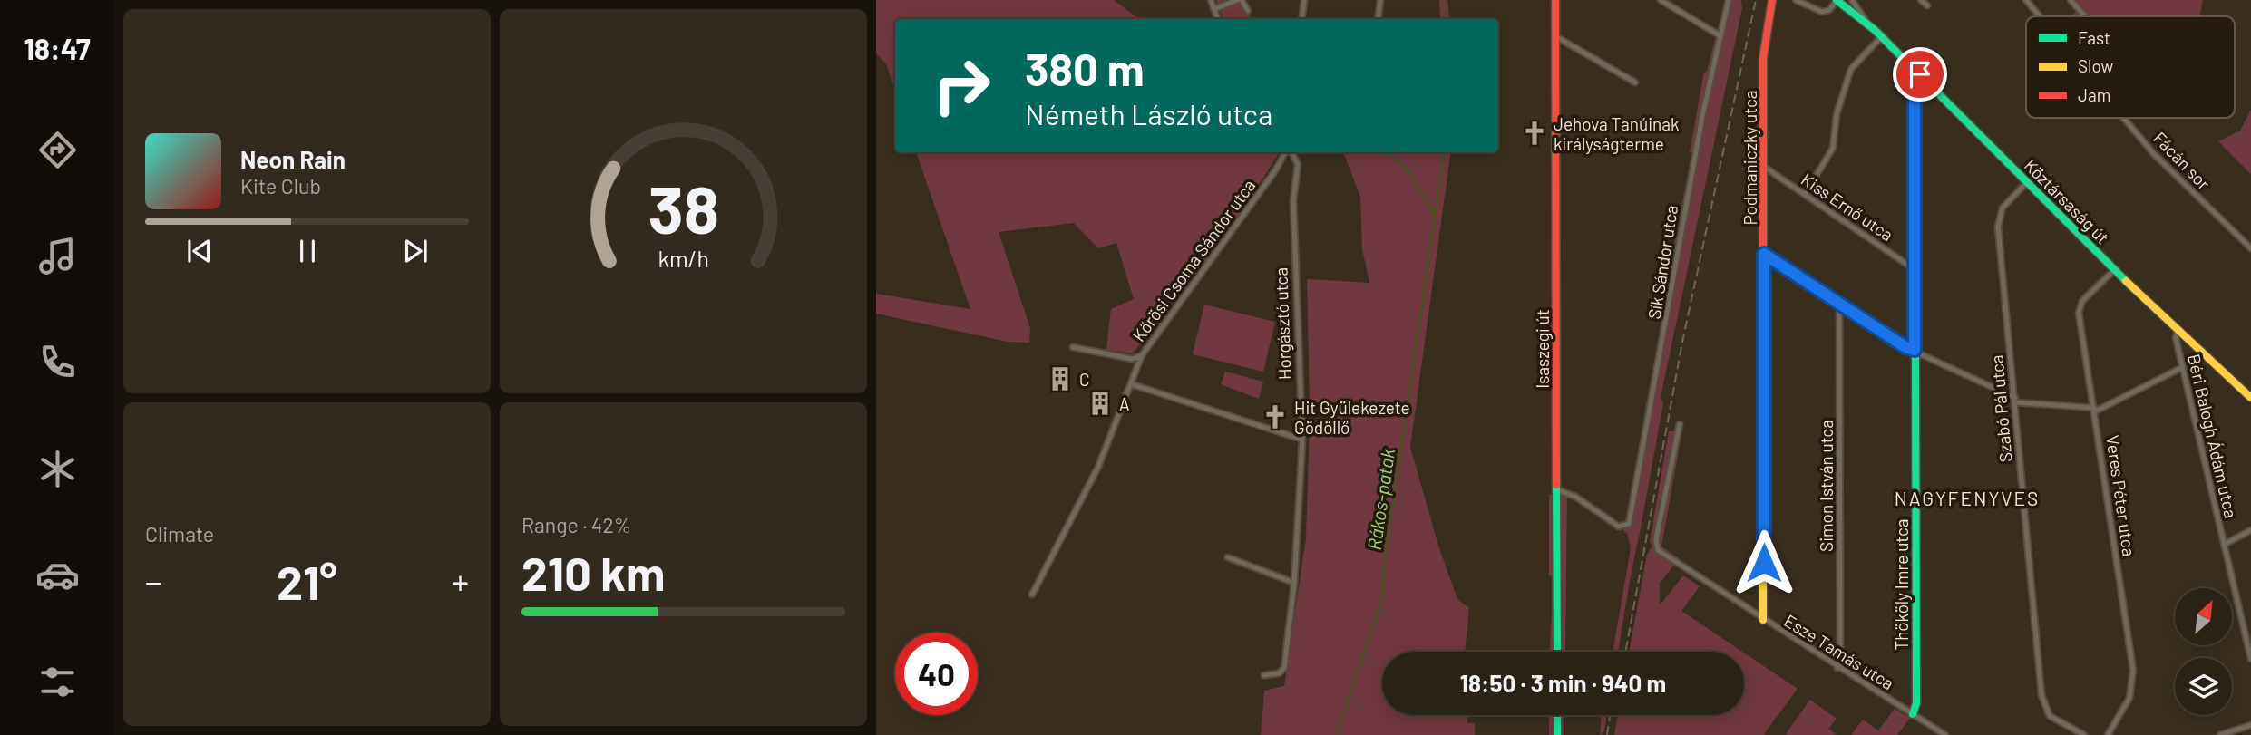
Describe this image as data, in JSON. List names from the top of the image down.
{
  "streets": {
    "main road": [
      "Podmaniczky utca",
      "Köztársaság út",
      "Isaszegi út",
      "Thököly Imre utca"
    ],
    "street": [
      "Fácán sor",
      "Kiss Ernő utca",
      "Kőrösi Csoma Sándor utca",
      "Sík Sándor utca",
      "Horgásztó utca",
      "Szabó Pál utca",
      "Béri Balogh Ádám utca",
      "Simon István utca",
      "Veres Péter utca",
      "Esze Tamás utca"
    ]
  },
  "crossings": [
    ["Podmaniczky utca", "Kiss Ernő utca"],
    ["Podmaniczky utca", "Esze Tamás utca"],
    ["Köztársaság út", "Szabó Pál utca"],
    ["Köztársaság út", "Béri Balogh Ádám utca"],
    ["Köztársaság út", "Veres Péter utca"],
    ["Köztársaság út", "Thököly Imre utca"],
    ["Kiss Ernő utca", "Thököly Imre utca"],
    ["Sík Sándor utca", "Isaszegi út"],
    ["Simon István utca", "Esze Tamás utca"],
    ["Thököly Imre utca", "Esze Tamás utca"]
  ],
  "districts": ["NAGYFENYVES"],
  "water": ["Rákos-patak"],
  "places": {
    "church": ["Jehova Tanúinak királyságterme", "Hit Gyülekezete Gödöllő"],
    "building": ["C", "A"]
  },
  "legend": ["Fast", "Slow", "Jam"],
  "north": "top right",
  "page": {
    "tabs": "18:47",
    "turn": ["380 m", "Németh László utca"],
    "song": ["Neon Rain", "Kite Club"],
    "tile": [
      "Climate",
      ["Range · 42%", "210 km"]
    ],
    "heat": ["−", "21°", "+"],
    "limit": "40",
    "trip": "18:50 · 3 min · 940 m",
    "gauge": ["38", "km/h"]
  }
}
